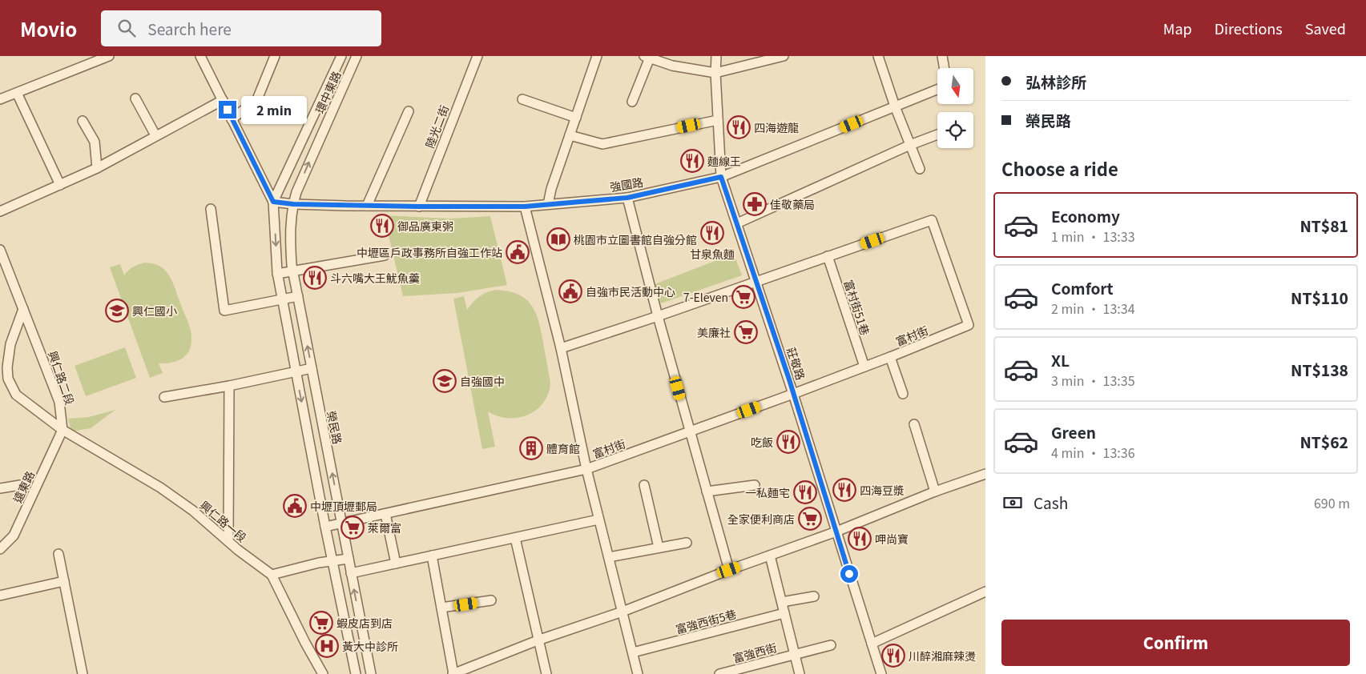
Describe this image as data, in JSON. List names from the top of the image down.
{
  "streets": {
    "street": [
      "環中東路",
      "陸光二街",
      "強國路",
      "富村街51巷",
      "富村街",
      "莊敬路",
      "興仁路二段",
      "榮民路",
      "遠東路",
      "興仁路一段",
      "富強西街5巷",
      "富強西街"
    ]
  },
  "crossings": [
    ["環中東路", "強國路"],
    ["環中東路", "榮民路"],
    ["陸光二街", "強國路"],
    ["強國路", "莊敬路"],
    ["強國路", "榮民路"],
    ["富村街51巷", "富村街"],
    ["富村街", "莊敬路"],
    ["富村街", "榮民路"],
    ["興仁路二段", "遠東路"],
    ["興仁路二段", "興仁路一段"],
    ["遠東路", "興仁路一段"]
  ],
  "places": {
    "restaurant": [
      "四海遊龍",
      "麵線王",
      "御品廣東粥",
      "甘泉魚麵",
      "斗六嘴大王魷魚羹",
      "吃飯",
      "四海豆漿",
      "一私麵宅",
      "呷尚寶",
      "川醉湘麻辣燙"
    ],
    "pharmacy": ["佳敬藥局"],
    "library": ["桃園市立圖書館自強分館"],
    "public building": ["中壢區戶政事務所自強工作站", "自強市民活動中心", "中壢頂壢郵局"],
    "supermarket": [
      "7-Eleven",
      "美廉社",
      "全家便利商店",
      "萊爾富",
      "蝦皮店到店"
    ],
    "school or university": ["興仁國小", "自強國中"],
    "building": ["體育館"],
    "hospital": ["黃大中診所"]
  },
  "north": "bottom",
  "page": {
    "header": "Movio",
    "search": "Search here",
    "nav": ["Map", "Directions", "Saved"],
    "banner": ["弘林診所", "榮民路"],
    "bubble": "2 min",
    "heading": "Choose a ride",
    "list": [
      {
        "name": "Economy",
        "note": "1 min · 13:33",
        "value": "NT$81"
      },
      {
        "name": "Comfort",
        "note": "2 min · 13:34",
        "value": "NT$110"
      },
      {
        "name": "XL",
        "note": "3 min · 13:35",
        "value": "NT$138"
      },
      {
        "name": "Green",
        "note": "4 min · 13:36",
        "value": "NT$62"
      }
    ],
    "pay": ["Cash", "690 m"],
    "buttons": "Confirm"
  }
}
